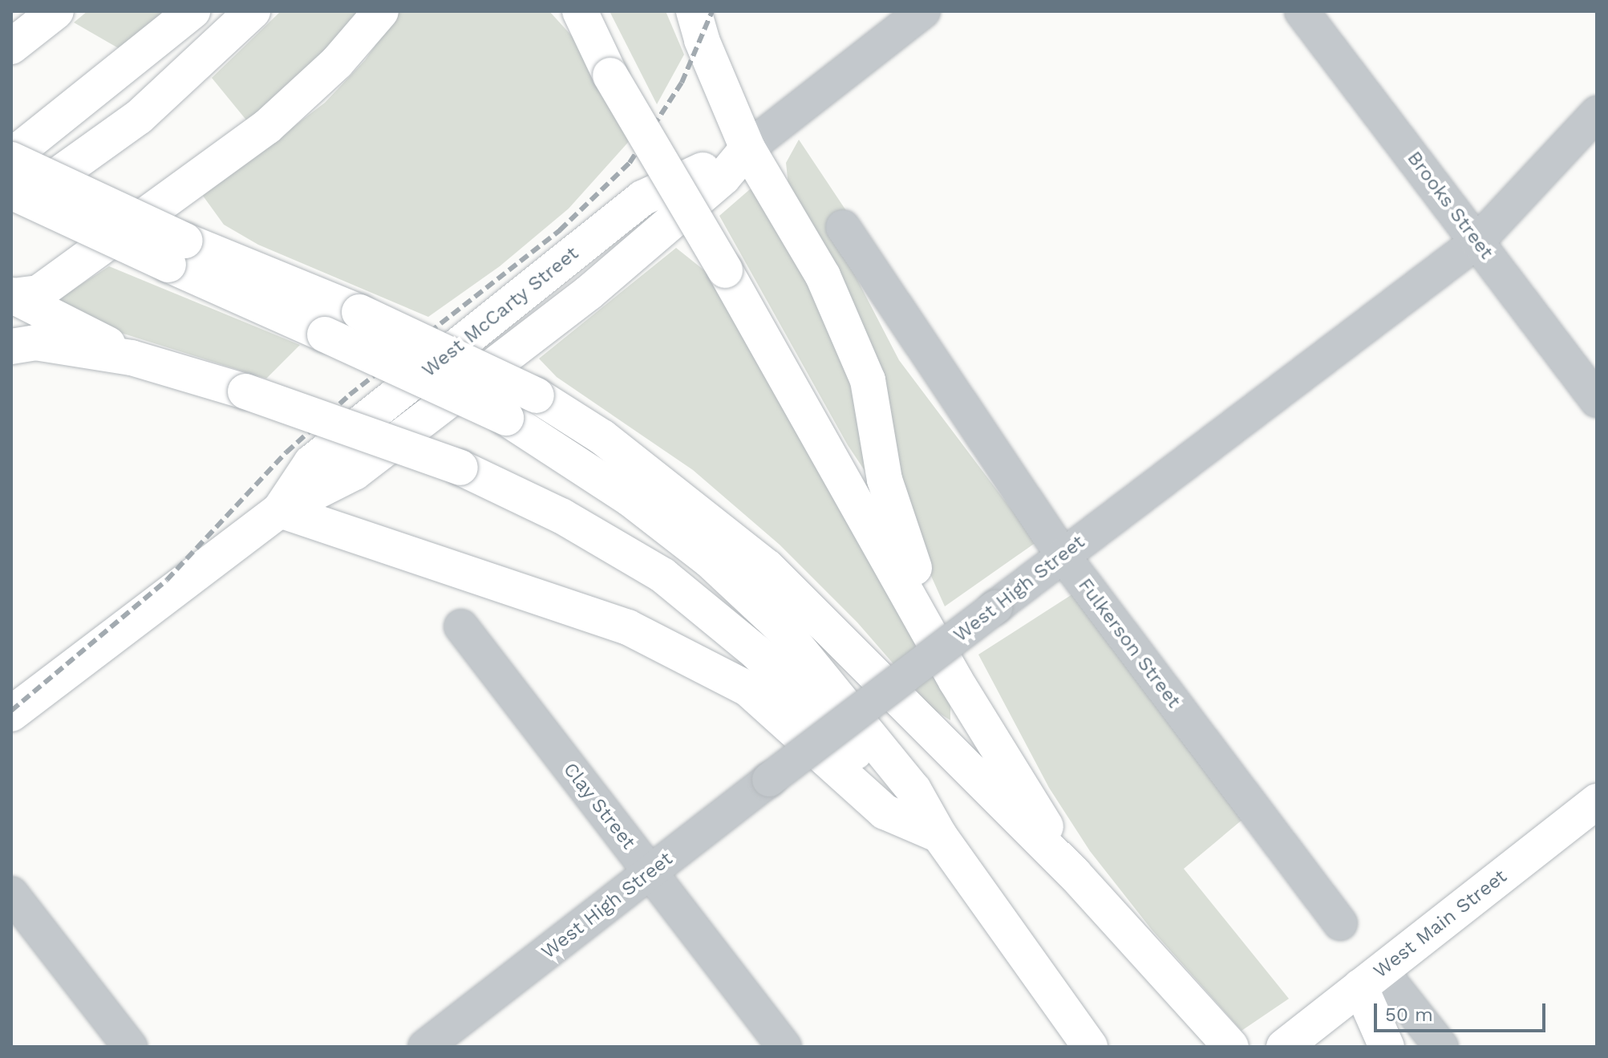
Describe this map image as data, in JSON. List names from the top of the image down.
{
  "streets": {
    "main road": ["West McCarty Street", "West Main Street"],
    "street": [
      "Brooks Street",
      "West High Street",
      "Fulkerson Street",
      "Clay Street"
    ]
  },
  "crossings": [
    ["Brooks Street", "West High Street"],
    ["West High Street", "Fulkerson Street"],
    ["West High Street", "Clay Street"]
  ],
  "scale_bar": "50 m"
}
